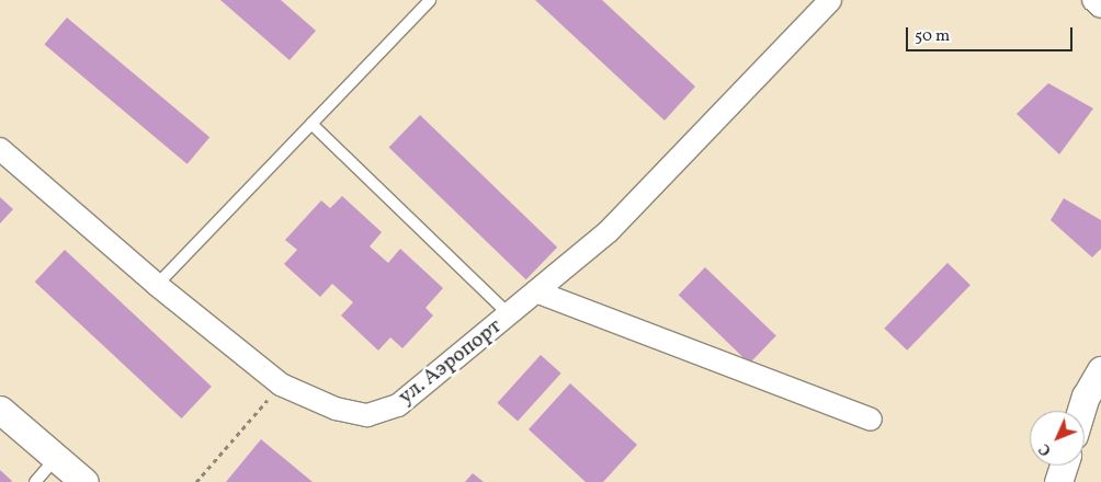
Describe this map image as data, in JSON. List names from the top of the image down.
{
  "streets": {
    "street": ["ул. Аэропорт"]
  },
  "scale_bar": "50 m",
  "north": "bottom left"
}
